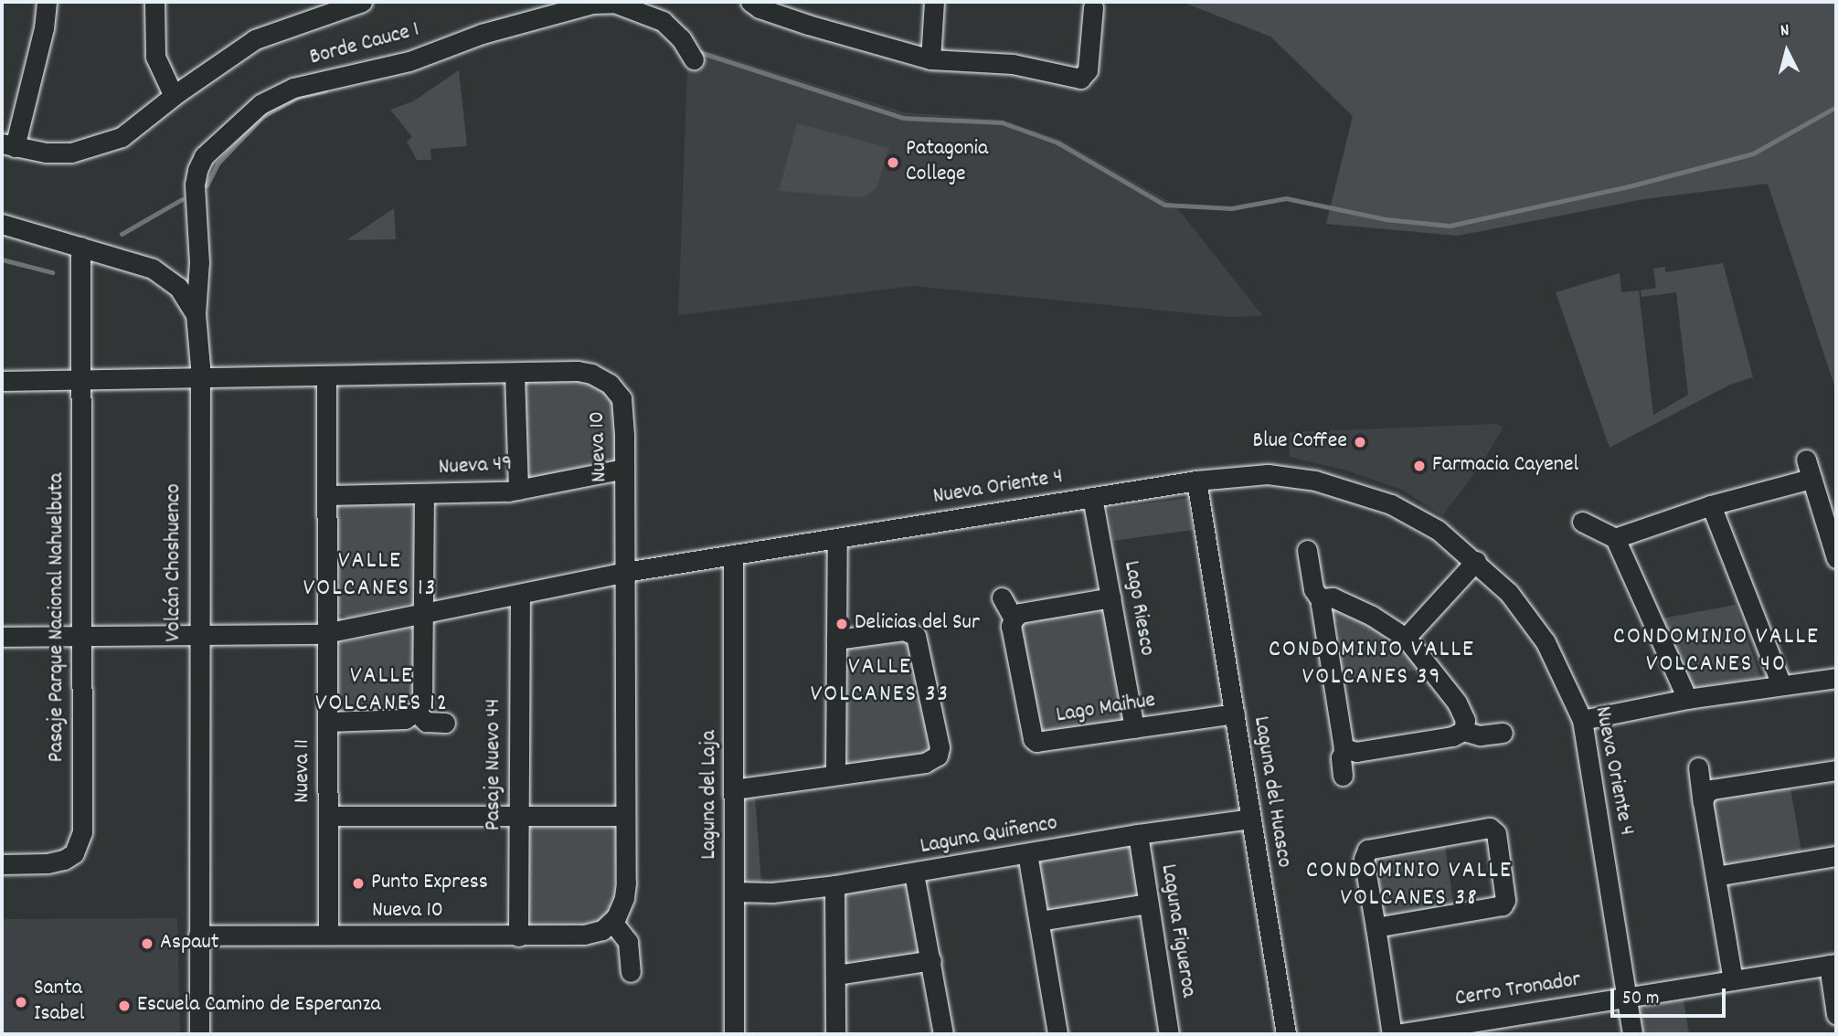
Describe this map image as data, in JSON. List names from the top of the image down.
{
  "streets": {
    "street": [
      "Borde Cauce 1",
      "Nueva 10",
      "Nueva 49",
      "Nueva Oriente 4",
      "Volcán Choshuenco",
      "Lago Riesco",
      "Pasaje Parque Nacional Nahuelbuta",
      "Lago Maihue",
      "Pasaje Nuevo 44",
      "Nueva 11",
      "Laguna del Huasco",
      "Laguna del Laja",
      "Laguna Quiñenco",
      "Laguna Figueroa",
      "Cerro Tronador"
    ]
  },
  "crossings": [
    ["Borde Cauce 1", "Volcán Choshuenco"],
    ["Nueva 10", "Nueva 49"],
    ["Nueva 10", "Nueva Oriente 4"],
    ["Nueva 10", "Volcán Choshuenco"],
    ["Nueva 10", "Pasaje Parque Nacional Nahuelbuta"],
    ["Nueva 10", "Pasaje Nuevo 44"],
    ["Nueva 10", "Nueva 11"],
    ["Nueva 49", "Nueva 11"],
    ["Nueva Oriente 4", "Volcán Choshuenco"],
    ["Nueva Oriente 4", "Lago Riesco"],
    ["Nueva Oriente 4", "Pasaje Parque Nacional Nahuelbuta"],
    ["Nueva Oriente 4", "Pasaje Nuevo 44"],
    ["Nueva Oriente 4", "Nueva 11"],
    ["Nueva Oriente 4", "Laguna del Huasco"],
    ["Nueva Oriente 4", "Laguna del Laja"],
    ["Nueva Oriente 4", "Cerro Tronador"],
    ["Volcán Choshuenco", "Pasaje Parque Nacional Nahuelbuta"],
    ["Lago Riesco", "Lago Maihue"],
    ["Lago Maihue", "Laguna del Huasco"],
    ["Laguna del Huasco", "Laguna Quiñenco"],
    ["Laguna del Laja", "Laguna Quiñenco"],
    ["Laguna Quiñenco", "Laguna Figueroa"]
  ],
  "districts": [
    "VALLE VOLCANES 13",
    "CONDOMINIO VALLE VOLCANES 40",
    "CONDOMINIO VALLE VOLCANES 39",
    "VALLE VOLCANES 33",
    "VALLE VOLCANES 12",
    "CONDOMINIO VALLE VOLCANES 38"
  ],
  "places": [
    "Patagonia College",
    "Blue Coffee",
    "Farmacia Cayenel",
    "Delicias del Sur",
    "Punto Express",
    "Aspaut",
    "Santa Isabel",
    "Escuela Camino de Esperanza"
  ],
  "scale_bar": "50 m",
  "north": "top"
}
